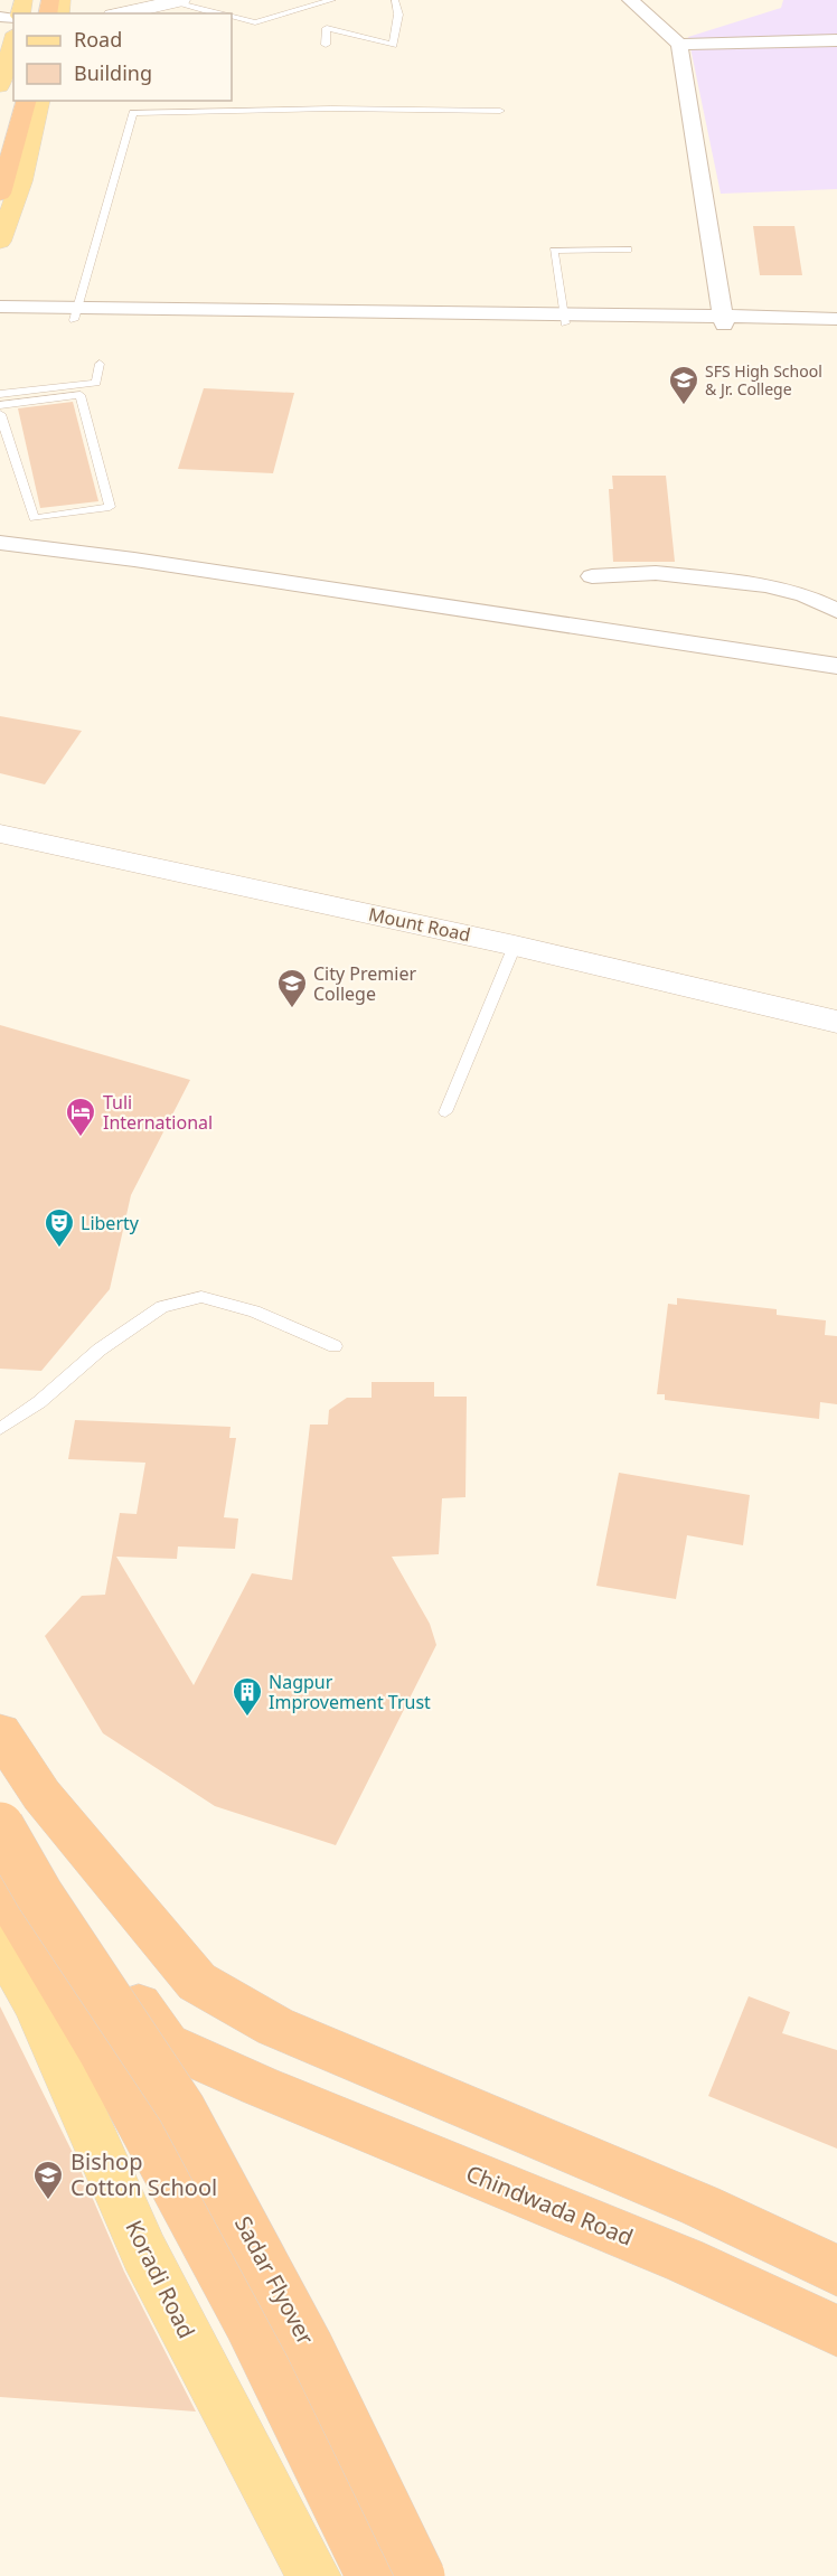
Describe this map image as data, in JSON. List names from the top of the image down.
{
  "streets": {
    "highway": ["Chindwada Road", "Sadar Flyover"],
    "main road": ["Koradi Road"],
    "street": ["Mount Road"]
  },
  "places": {
    "school or university": ["SFS High School & Jr. College", "City Premier College", "Bishop Cotton School"],
    "hotel": ["Tuli International"],
    "theatre": ["Liberty"],
    "building": ["Nagpur Improvement Trust"]
  },
  "legend": ["Road", "Building"]
}
